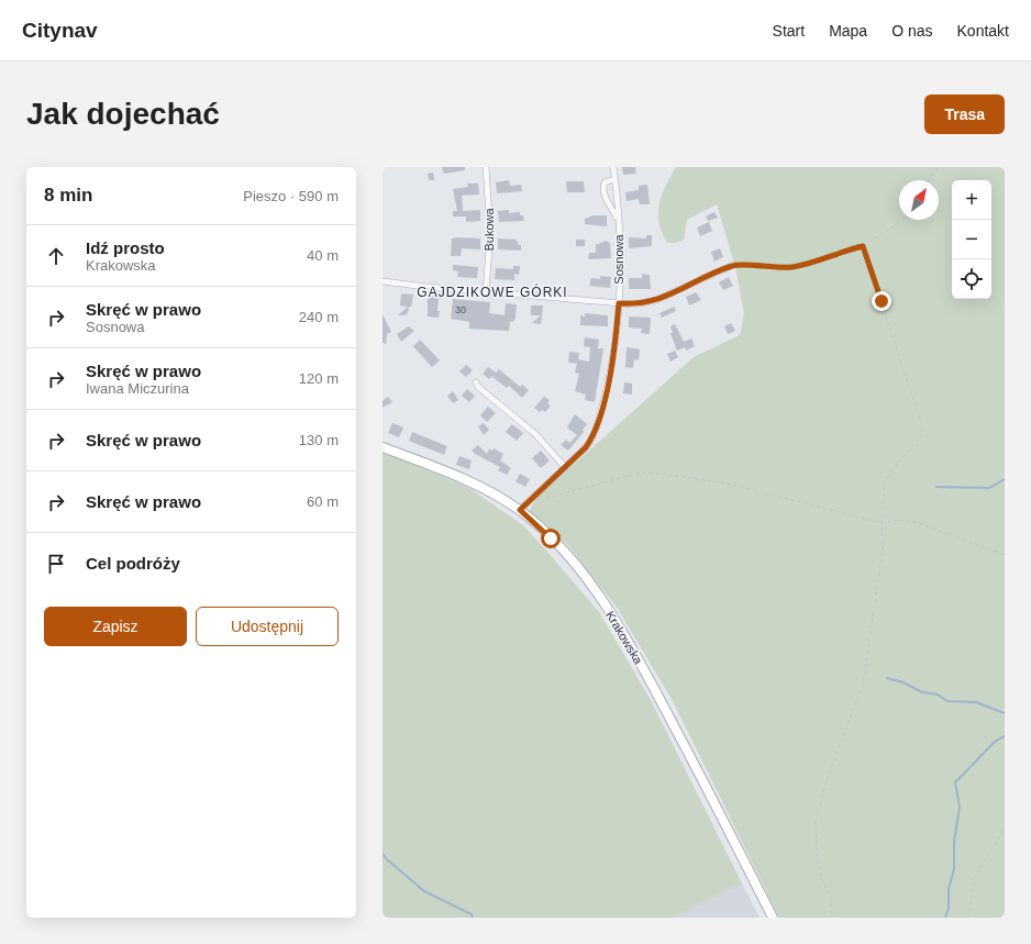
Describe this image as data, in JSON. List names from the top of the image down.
{
  "streets": {
    "main road": ["Krakowska"],
    "street": ["Bukowa", "Sosnowa"]
  },
  "crossings": [
    ["Sosnowa", "Krakowska"]
  ],
  "districts": ["GAJDZIKOWE GÓRKI"],
  "house_numbers": ["30"],
  "north": "top right",
  "page": {
    "header": "Citynav",
    "nav": [
      "Start",
      "Mapa",
      "O nas",
      "Kontakt"
    ],
    "buttons": [
      "Trasa",
      ["Zapisz", "Udostępnij"]
    ],
    "title": "Jak dojechać",
    "heading": ["8 min", "Pieszo · 590 m"],
    "map_buttons": ["+", "−"],
    "list": [
      ["Idź prosto", "Krakowska", "40 m"],
      ["Skręć w prawo", "Sosnowa", "240 m"],
      ["Skręć w prawo", "Iwana Miczurina", "120 m"],
      ["Skręć w prawo", "130 m"],
      ["Skręć w prawo", "60 m"],
      "Cel podróży"
    ]
  }
}
